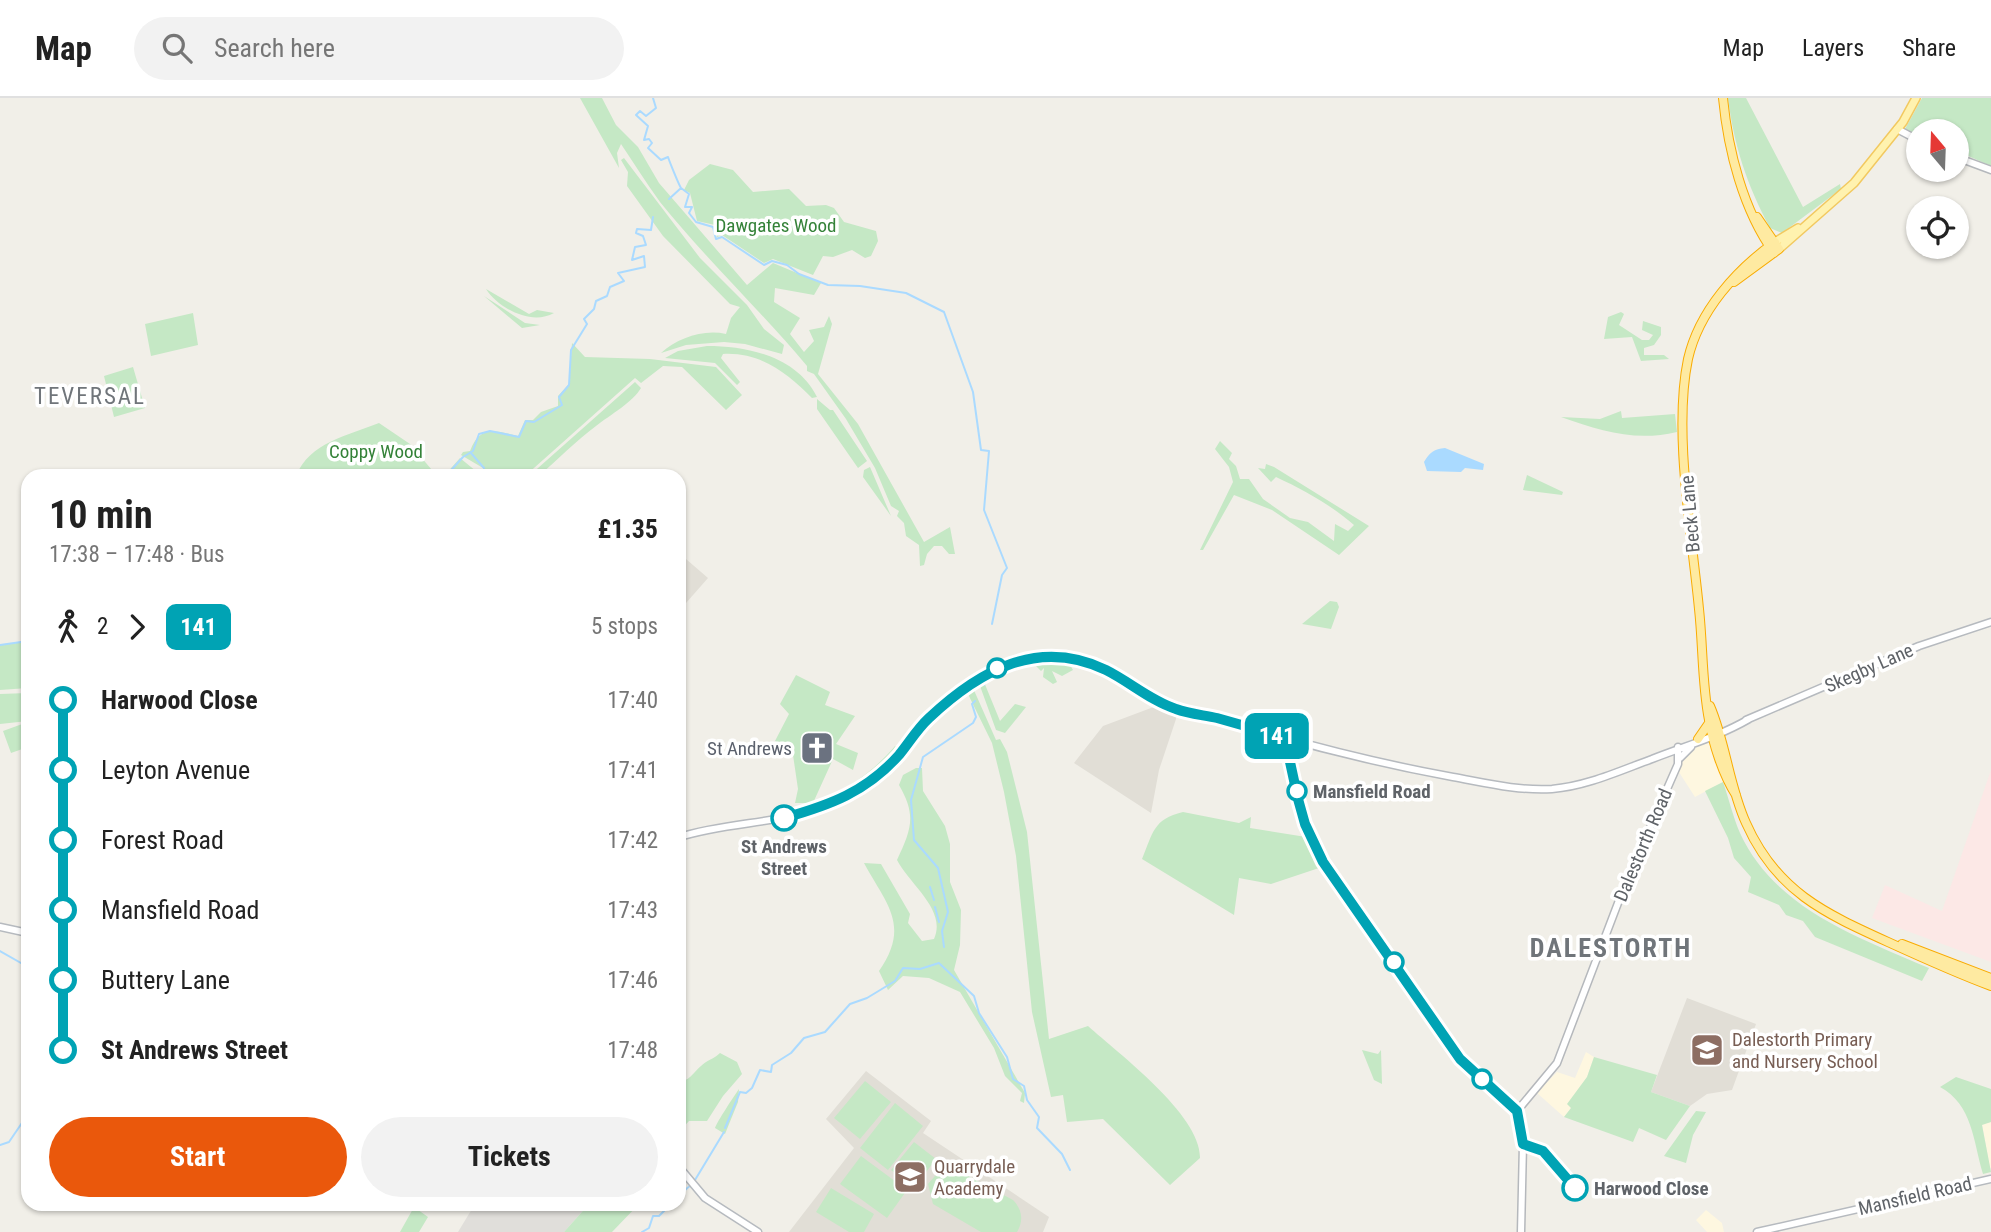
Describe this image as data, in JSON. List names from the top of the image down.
{
  "streets": {
    "highway": ["Beck Lane"],
    "main road": ["Skegby Lane", "Dalestorth Road", "Mansfield Road"]
  },
  "crossings": [
    ["Beck Lane", "Skegby Lane"]
  ],
  "districts": ["TEVERSAL", "DALESTORTH"],
  "parks": ["Dawgates Wood", "Coppy Wood"],
  "places": {
    "church": ["St Andrews"],
    "other": ["Mansfield Road", "St Andrews Street", "Harwood Close"],
    "school or university": ["Dalestorth Primary and Nursery School", "Quarrydale Academy"]
  },
  "lines": ["bus line 141"],
  "north": "top",
  "page": {
    "header": "Map",
    "search": "Search here",
    "nav": ["Map", "Layers", "Share"],
    "on_map": "141",
    "heading": ["10 min", "17:38 – 17:48 · Bus", "£1.35"],
    "legs": ["2", "141", "5 stops"],
    "list": [
      {
        "name": "Harwood Close",
        "value": "17:40"
      },
      {
        "name": "Leyton Avenue",
        "value": "17:41"
      },
      {
        "name": "Forest Road",
        "value": "17:42"
      },
      {
        "name": "Mansfield Road",
        "value": "17:43"
      },
      {
        "name": "Buttery Lane",
        "value": "17:46"
      },
      {
        "name": "St Andrews Street",
        "value": "17:48"
      }
    ],
    "buttons": ["Start", "Tickets"]
  }
}
